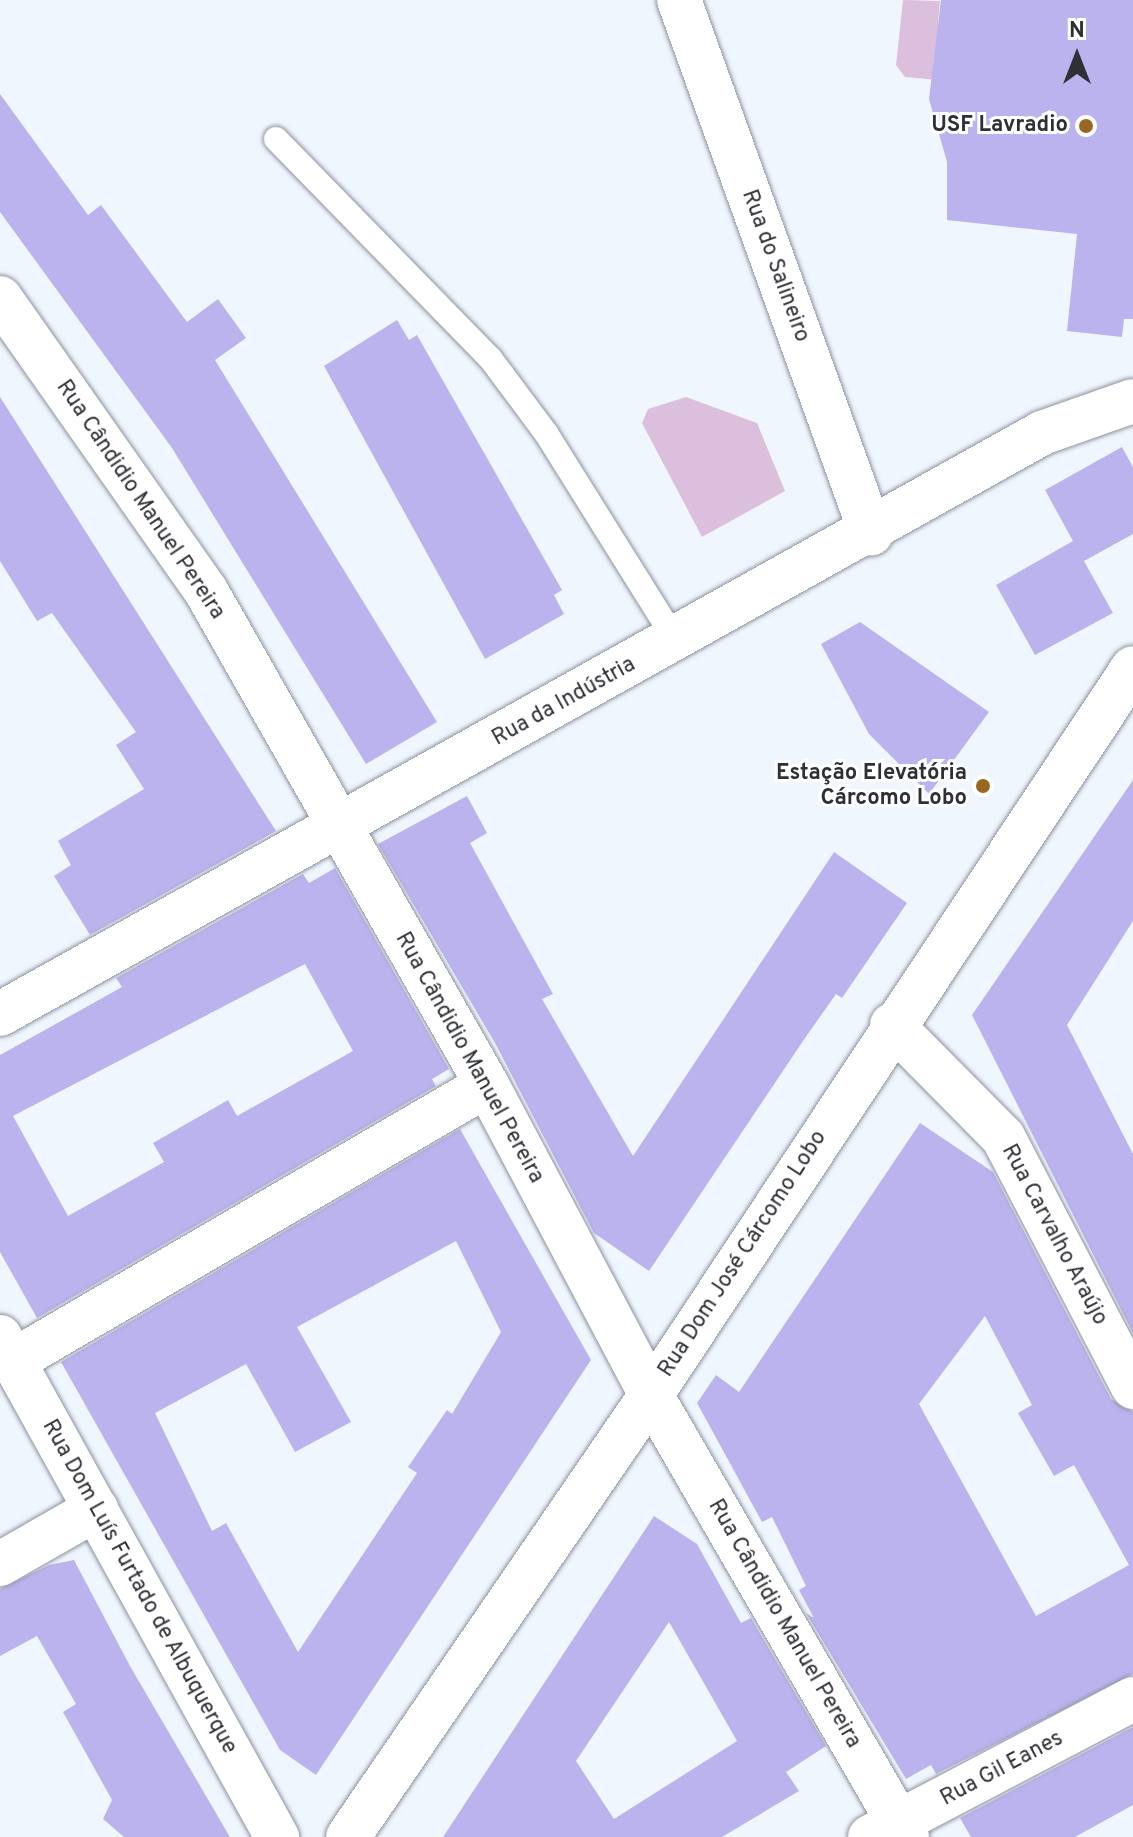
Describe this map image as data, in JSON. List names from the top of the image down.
{
  "streets": {
    "street": [
      "Rua do Salineiro",
      "Rua Cândidio Manuel Pereira",
      "Rua da Indústria",
      "Rua Carvalho Araújo",
      "Rua Dom José Cárcomo Lobo",
      "Rua Dom Luís Furtado de Albuquerque",
      "Rua Gil Eanes"
    ]
  },
  "crossings": [
    ["Rua do Salineiro", "Rua da Indústria"],
    ["Rua Cândidio Manuel Pereira", "Rua da Indústria"],
    ["Rua Cândidio Manuel Pereira", "Rua Dom José Cárcomo Lobo"],
    ["Rua Cândidio Manuel Pereira", "Rua Gil Eanes"],
    ["Rua Carvalho Araújo", "Rua Dom José Cárcomo Lobo"]
  ],
  "places": ["USF Lavradio", "Estação Elevatória Cárcomo Lobo"],
  "north": "top"
}
